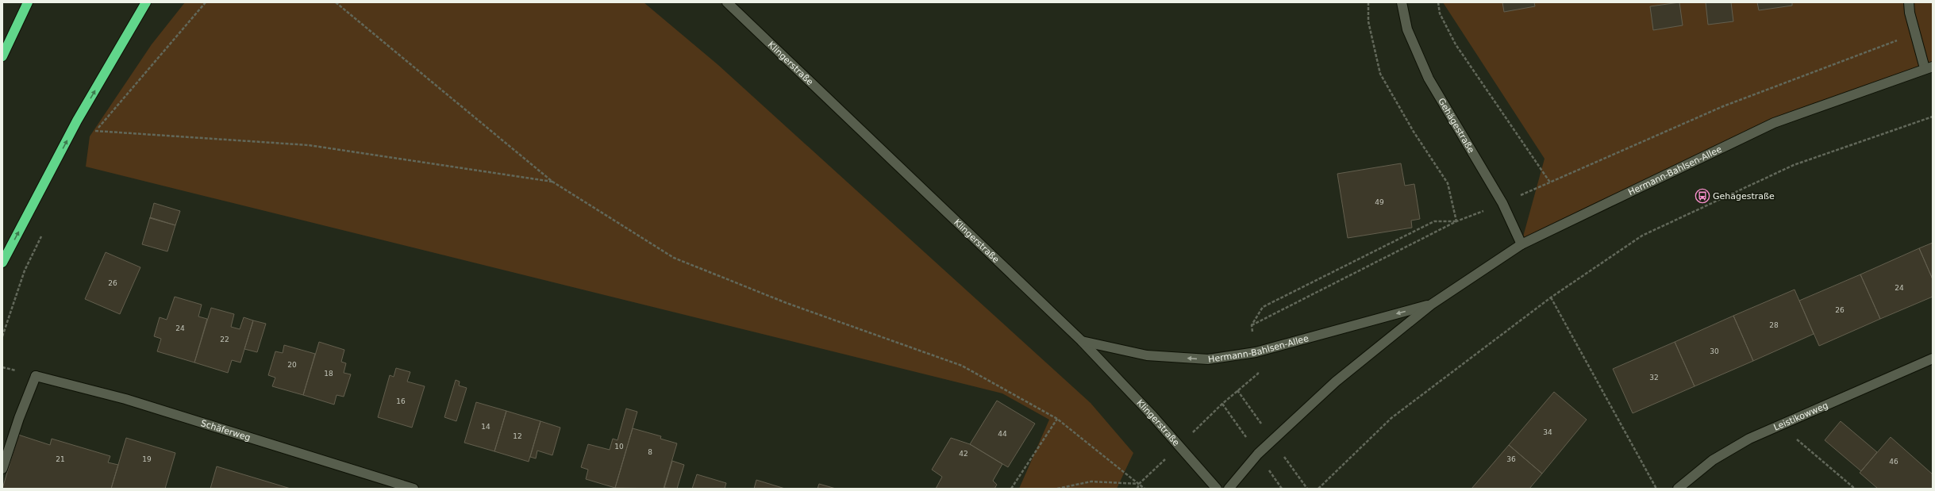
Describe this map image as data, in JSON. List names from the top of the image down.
{
  "streets": {
    "street": [
      "Klingerstraße",
      "Gehägestraße",
      "Hermann-Bahlsen-Allee",
      "Leistikowweg",
      "Schäferweg"
    ]
  },
  "crossings": [
    ["Klingerstraße", "Hermann-Bahlsen-Allee"],
    ["Gehägestraße", "Hermann-Bahlsen-Allee"]
  ],
  "places": {
    "bus stop": ["Gehägestraße"]
  },
  "house_numbers": [
    "49",
    "26",
    "24",
    "26",
    "28",
    "24",
    "22",
    "30",
    "20",
    "18",
    "32",
    "16",
    "14",
    "34",
    "44",
    "12",
    "10",
    "8",
    "42",
    "21",
    "19",
    "36",
    "46"
  ]
}
